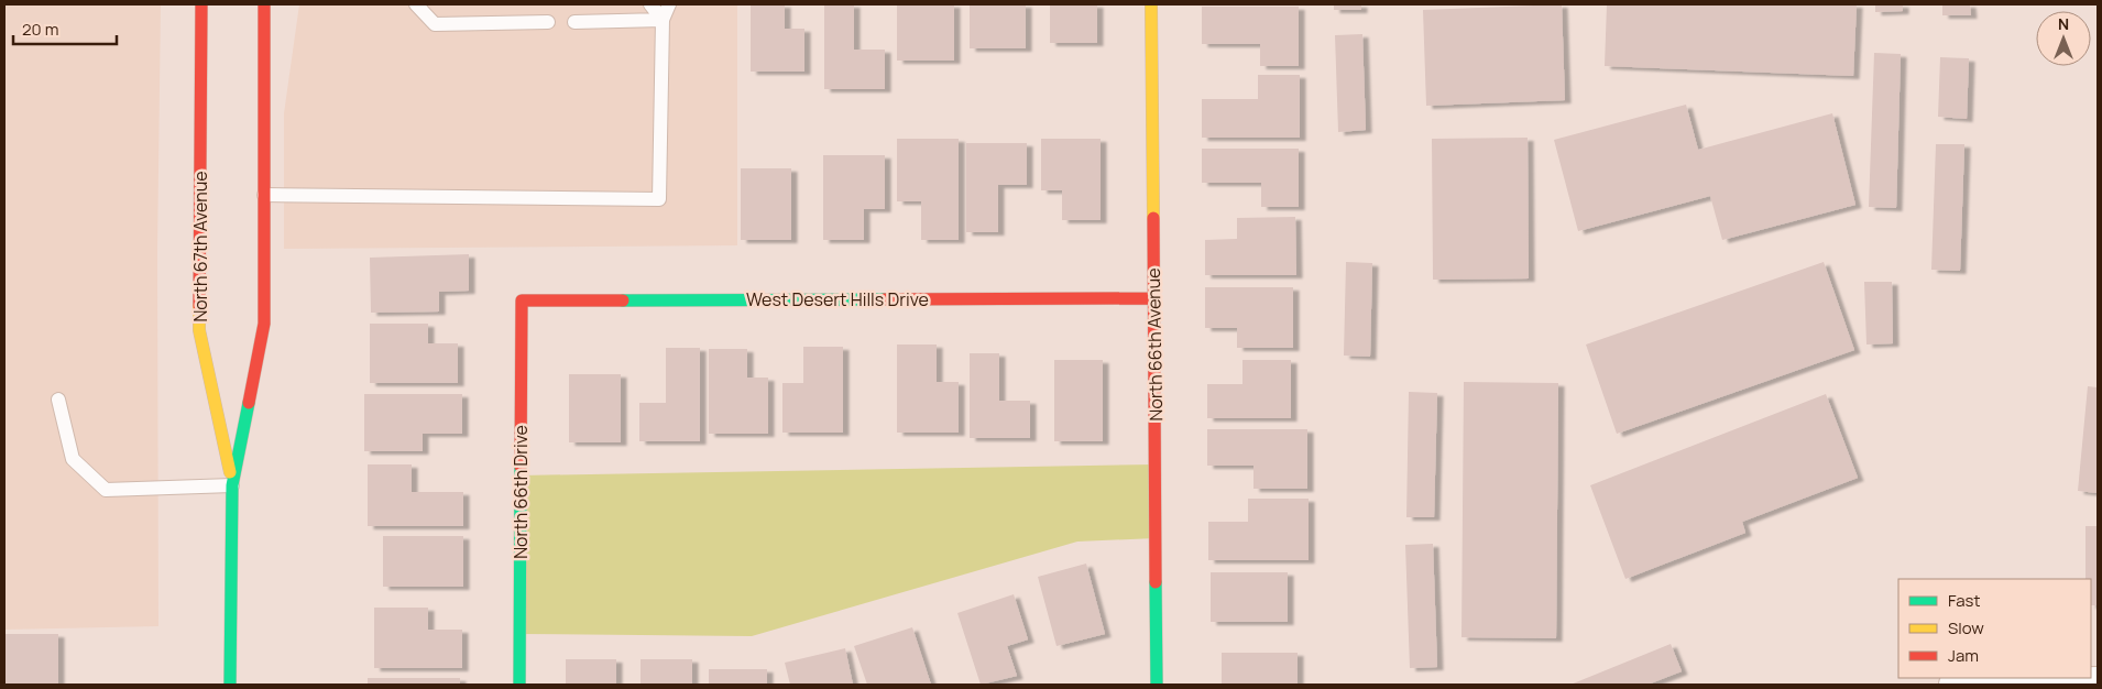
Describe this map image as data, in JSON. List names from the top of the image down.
{
  "streets": {
    "street": [
      "North 67th Avenue",
      "West Desert Hills Drive",
      "North 66th Avenue",
      "North 66th Drive"
    ]
  },
  "crossings": [
    ["West Desert Hills Drive", "North 66th Avenue"],
    ["West Desert Hills Drive", "North 66th Drive"]
  ],
  "legend": ["Fast", "Slow", "Jam"],
  "scale_bar": "20 m",
  "north": "top"
}
